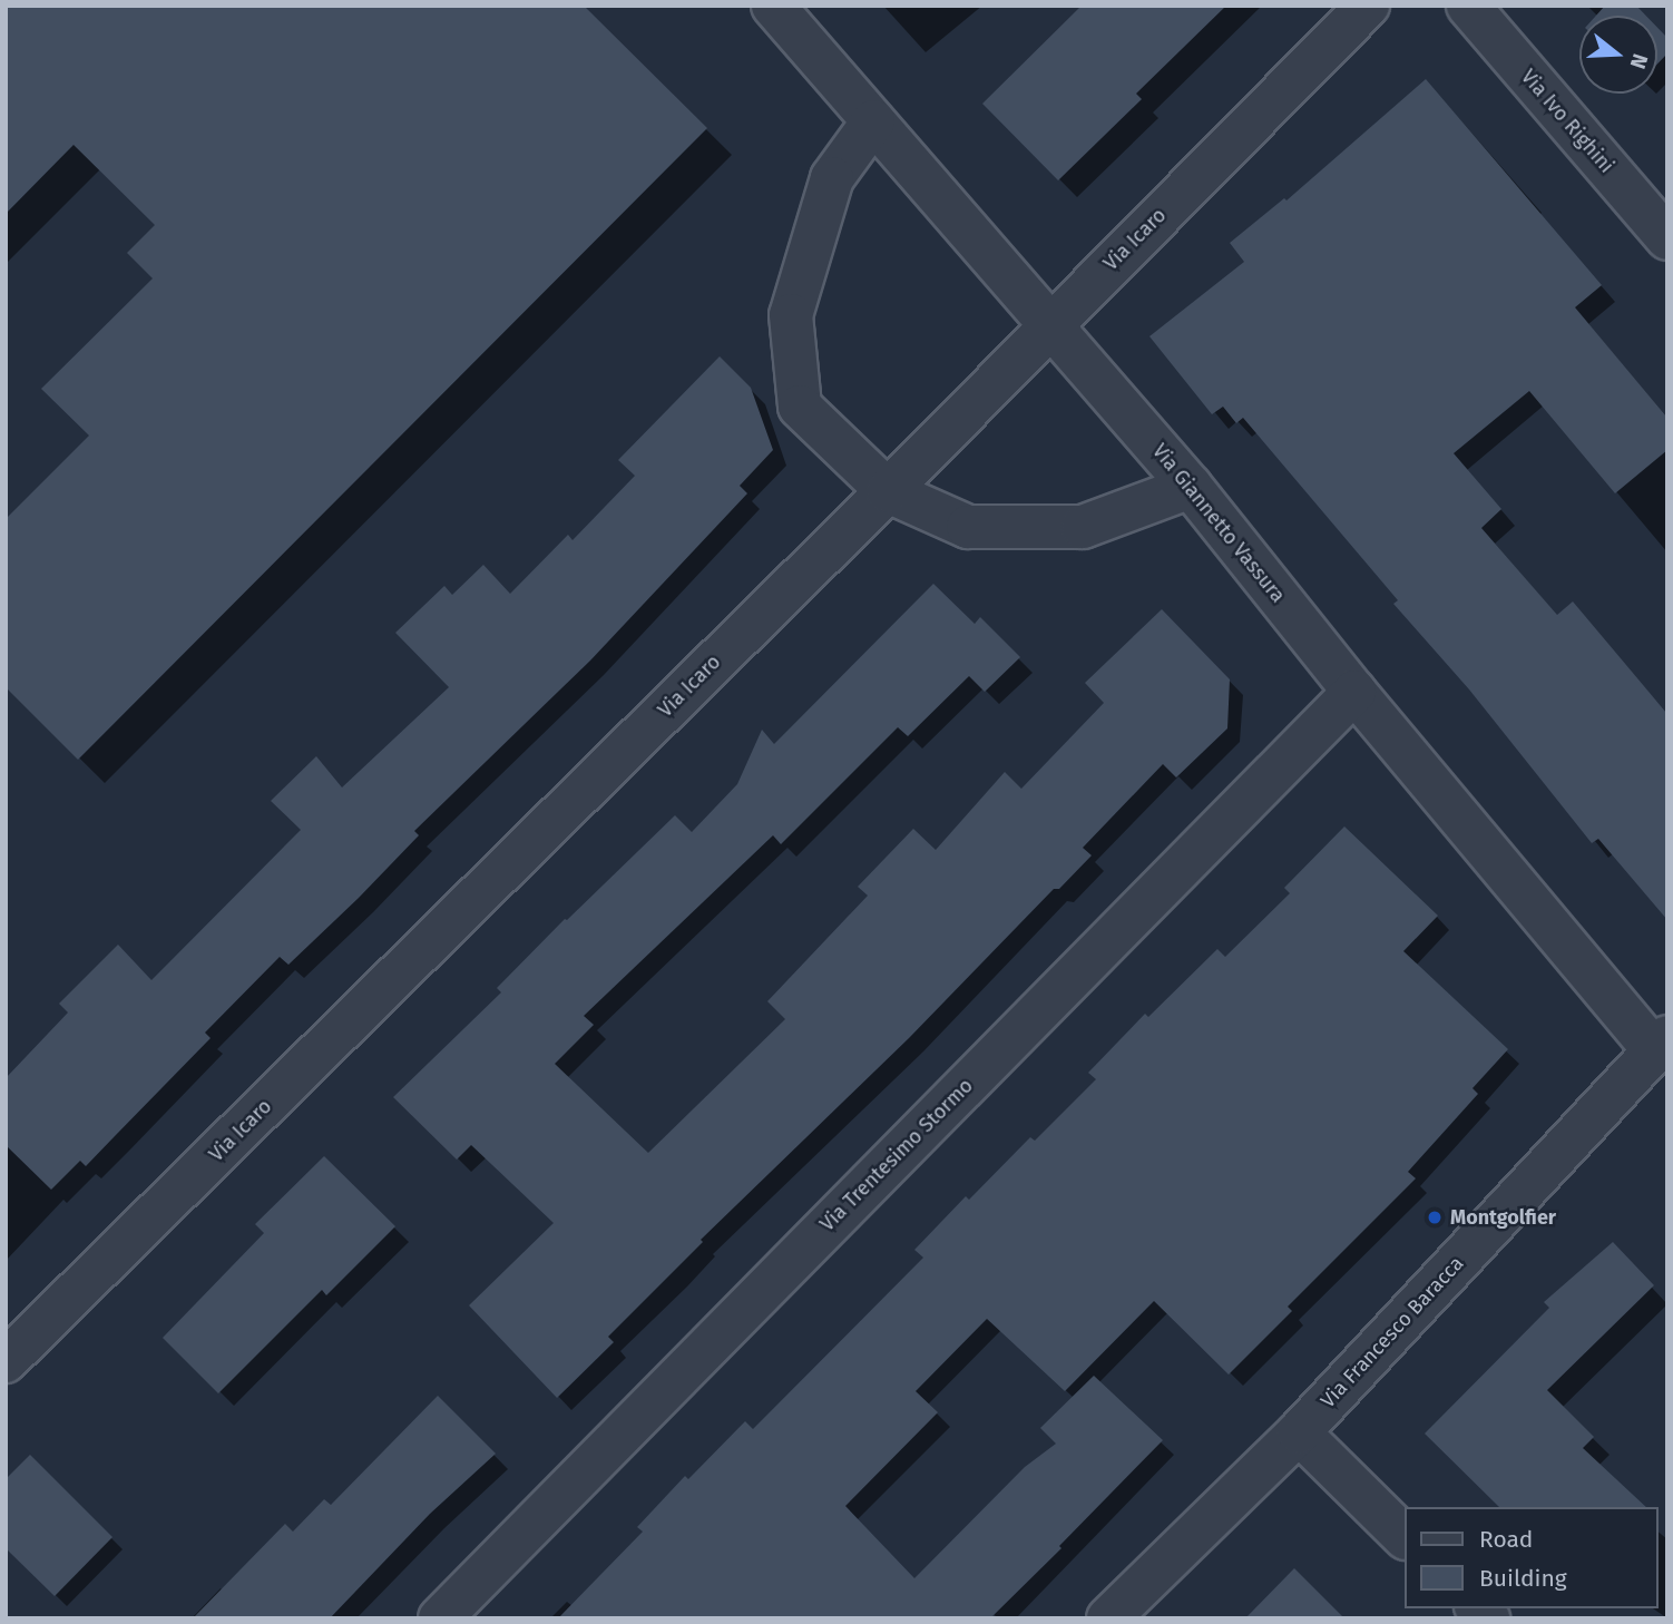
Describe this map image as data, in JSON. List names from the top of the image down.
{
  "streets": {
    "street": [
      "Via Ivo Righini",
      "Via Icaro",
      "Via Giannetto Vassura",
      "Via Trentesimo Stormo",
      "Via Francesco Baracca"
    ]
  },
  "crossings": [
    ["Via Icaro", "Via Giannetto Vassura"],
    ["Via Giannetto Vassura", "Via Trentesimo Stormo"],
    ["Via Giannetto Vassura", "Via Francesco Baracca"]
  ],
  "places": ["Montgolfier"],
  "legend": ["Road", "Building"],
  "north": "right"
}
